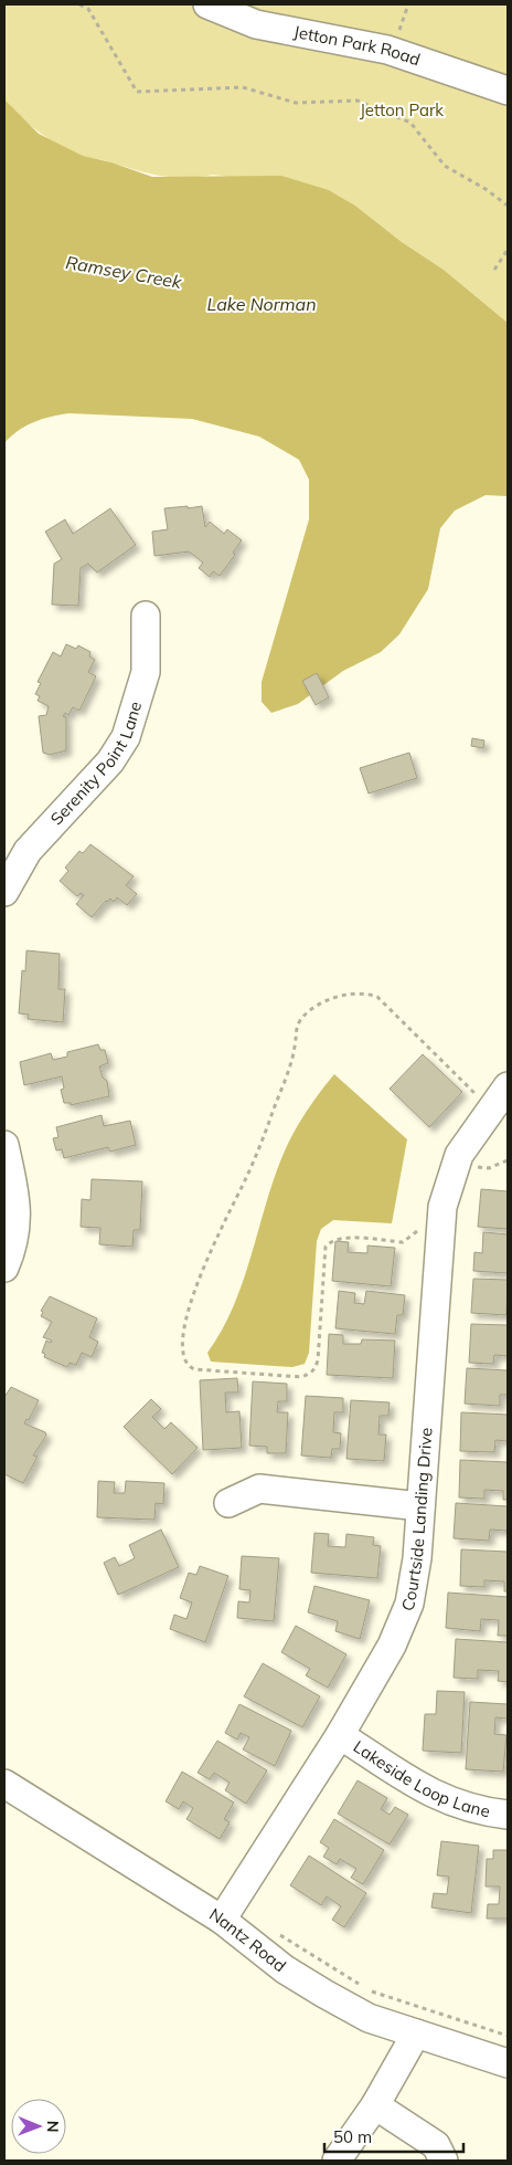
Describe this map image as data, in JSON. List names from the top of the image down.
{
  "streets": {
    "street": [
      "Jetton Park Road",
      "Serenity Point Lane",
      "Courtside Landing Drive",
      "Lakeside Loop Lane",
      "Nantz Road"
    ]
  },
  "crossings": [
    ["Courtside Landing Drive", "Lakeside Loop Lane"],
    ["Courtside Landing Drive", "Nantz Road"]
  ],
  "water": ["Ramsey Creek", "Lake Norman"],
  "parks": ["Jetton Park"],
  "scale_bar": "50 m",
  "north": "right"
}
